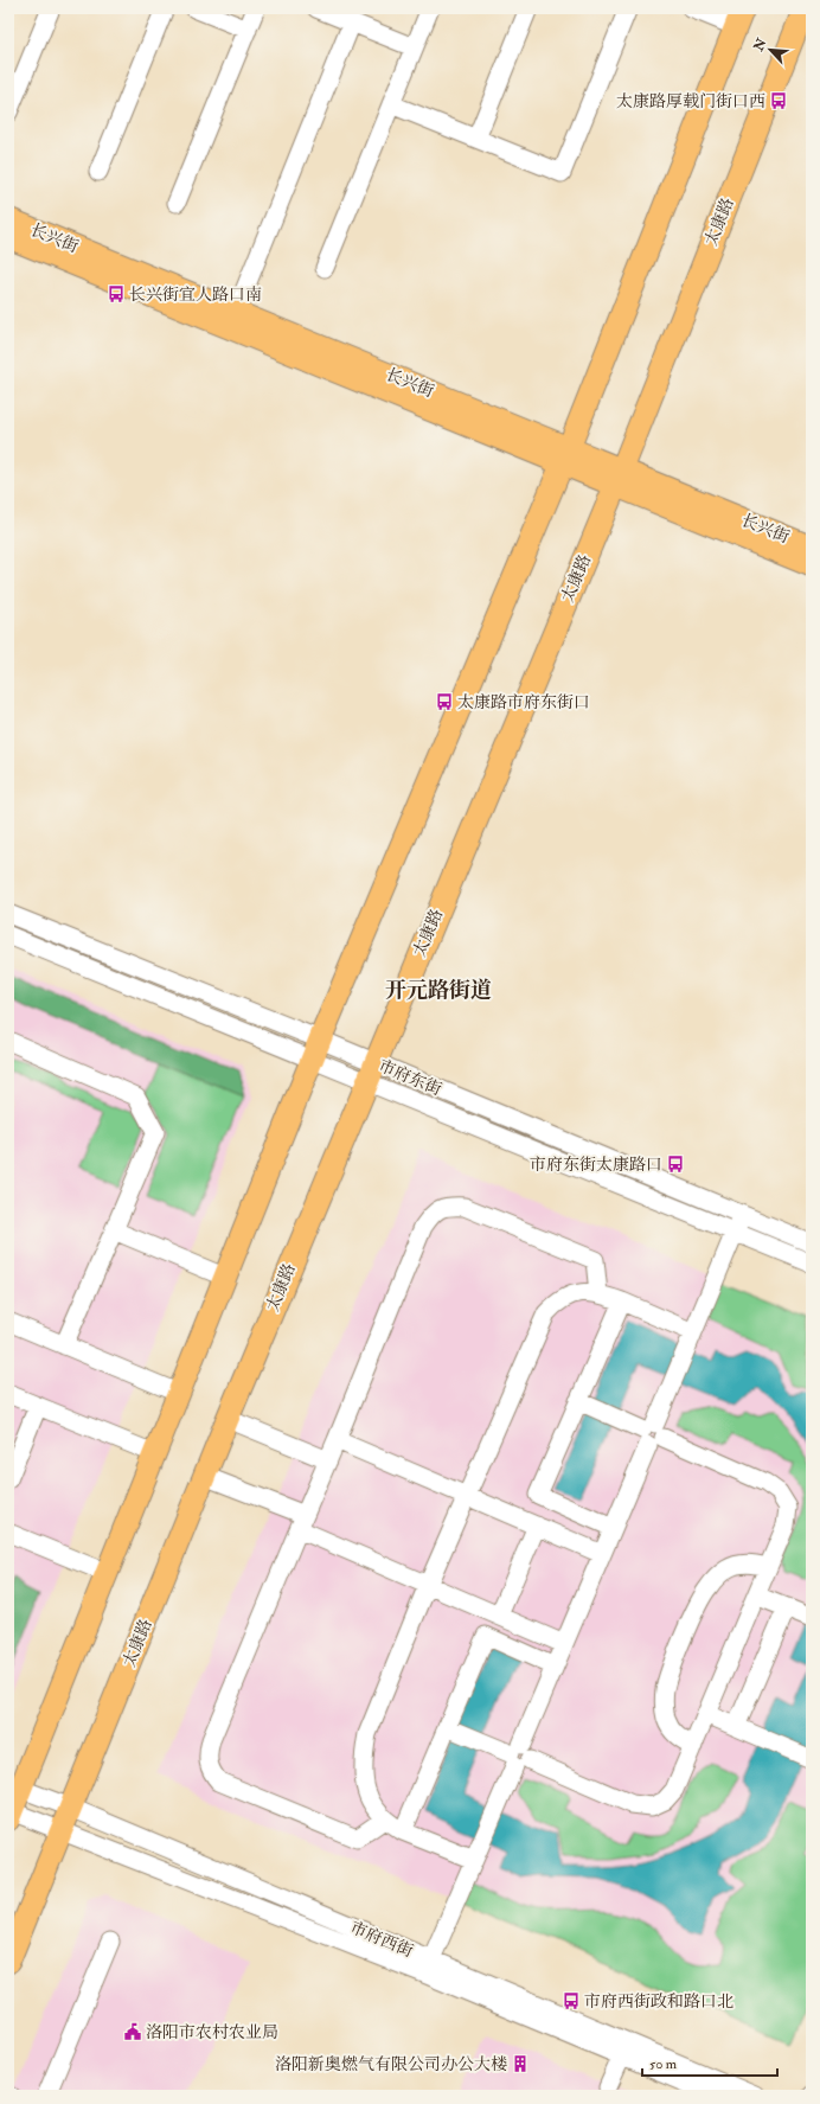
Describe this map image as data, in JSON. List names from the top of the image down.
{
  "streets": {
    "main road": ["太康路", "长兴街"],
    "street": ["市府东街", "市府西街"]
  },
  "crossings": [
    ["太康路", "长兴街"],
    ["太康路", "市府东街"],
    ["太康路", "市府西街"]
  ],
  "districts": ["开元路街道"],
  "places": {
    "bus stop": [
      "太康路厚载门街口西",
      "长兴街宜人路口南",
      "太康路市府东街口",
      "市府东街太康路口",
      "市府西街政和路口北"
    ],
    "public building": ["洛阳市农村农业局"],
    "building": ["洛阳新奥燃气有限公司办公大楼"]
  },
  "scale_bar": "50 m",
  "north": "top left"
}
